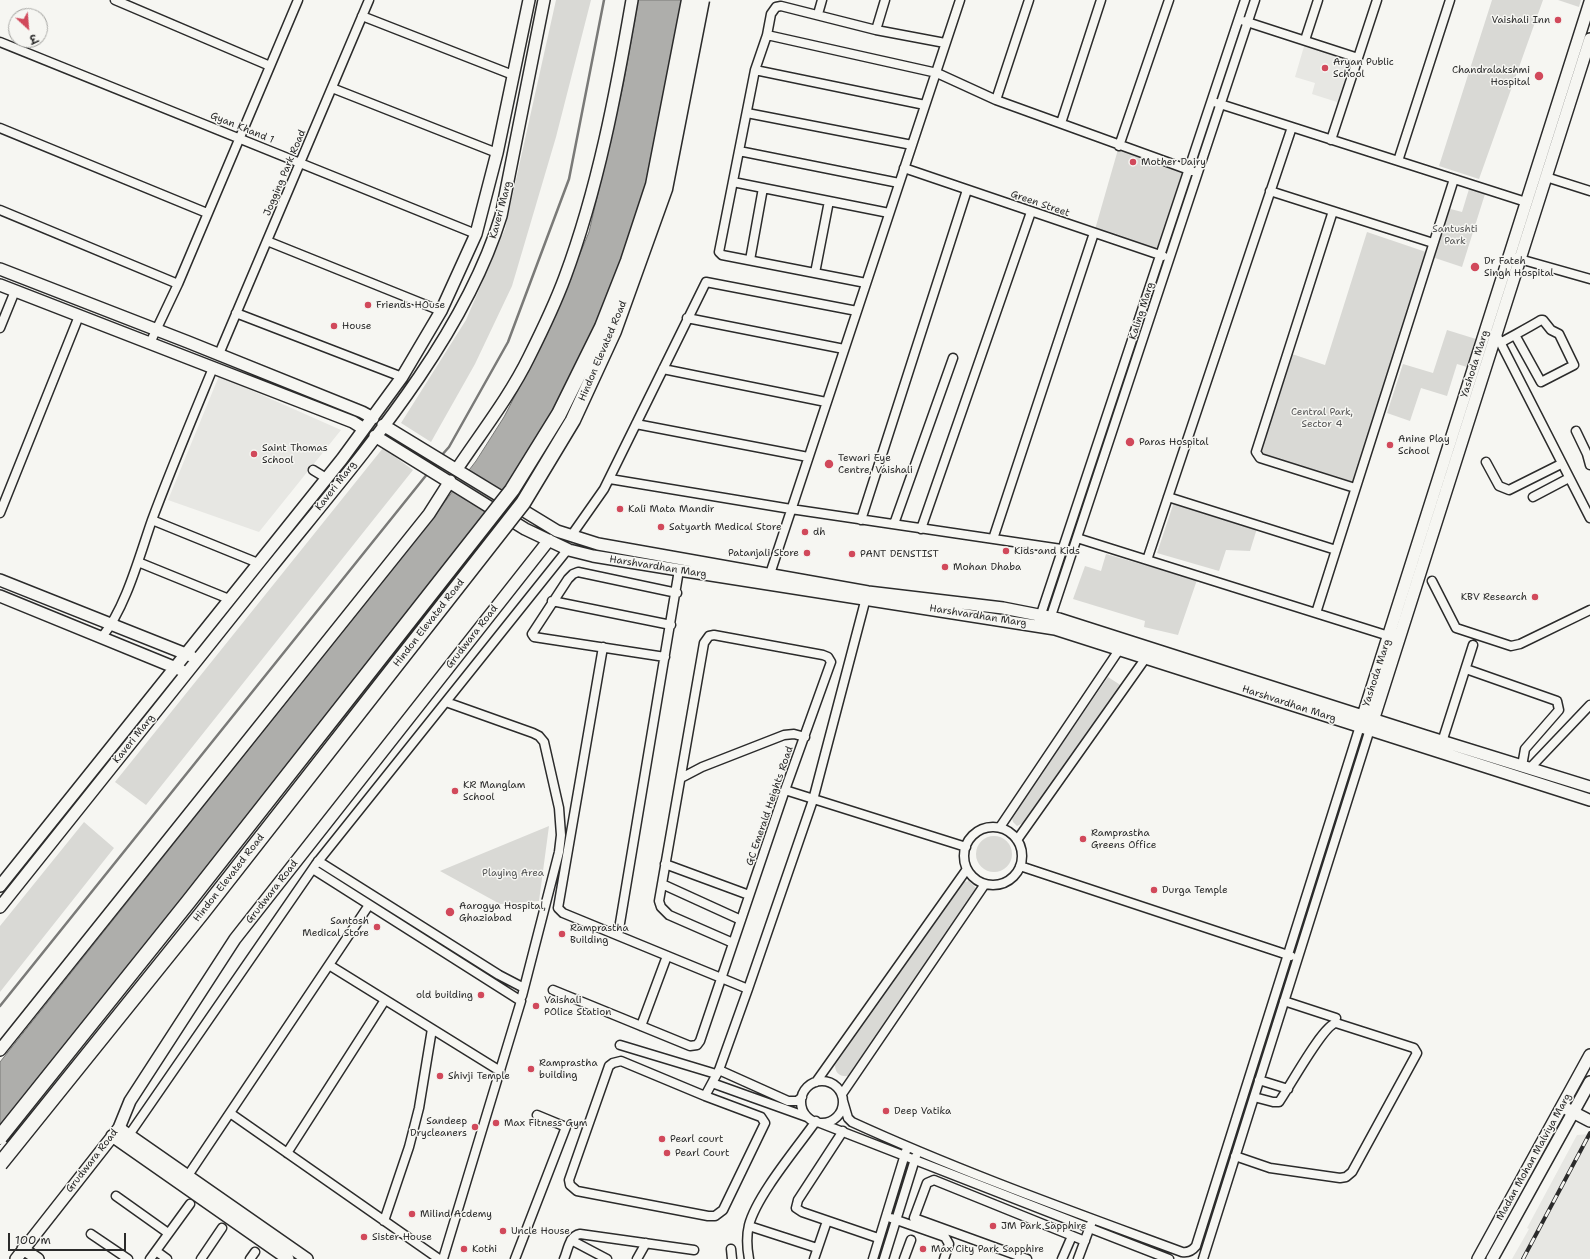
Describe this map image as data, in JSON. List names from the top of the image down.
{
  "streets": {
    "highway": ["Hindon Elevated Road"],
    "street": [
      "Gyan Khand 1",
      "Jogging Park Road",
      "Green Street",
      "Kaveri Marg",
      "Kaling Marg",
      "Yashoda Marg",
      "Harshvardhan Marg",
      "Grudwara Road",
      "GC Emerald Heights Road",
      "Madan Mohan Malviya Marg"
    ]
  },
  "crossings": [
    ["Gyan Khand 1", "Jogging Park Road"],
    ["Gyan Khand 1", "Kaveri Marg"],
    ["Green Street", "Kaling Marg"],
    ["Kaveri Marg", "Harshvardhan Marg"],
    ["Kaling Marg", "Harshvardhan Marg"],
    ["Yashoda Marg", "Harshvardhan Marg"],
    ["Harshvardhan Marg", "Grudwara Road"]
  ],
  "parks": ["Santushti Park", "Central Park, Sector 4", "Playing Area"],
  "places": [
    "Vaishali Inn",
    "Aryan Public School",
    "Chandralakshmi Hospital",
    "Mother Dairy",
    "Dr Fateh Singh Hospital",
    "Friends HOuse",
    "House",
    "Paras Hospital",
    "Anine Play School",
    "Saint Thomas School",
    "Tewari Eye Centre, Vaishali",
    "Kali Mata Mandir",
    "Satyarth Medical Store",
    "dh",
    "Kids and Kids",
    "Patanjali Store",
    "PANT DENSTIST",
    "Mohan Dhaba",
    "KBV Research",
    "KR Manglam School",
    "Ramprastha Greens Office",
    "Durga Temple",
    "Aarogya Hospital, Ghaziabad",
    "Santosh Medical Store",
    "Ramprastha Building",
    "old building",
    "Vaishali POlice Station",
    "Ramprastha building",
    "Shivji Temple",
    "Deep Vatika",
    "Max Fitness Gym",
    "Sandeep Drycleaners",
    "Pearl court",
    "Pearl Court",
    "Milind Acdemy",
    "JM Park Sapphire",
    "Uncle House",
    "Sister House",
    "Kothi",
    "Max City Park Sapphire"
  ],
  "scale_bar": "100 m",
  "north": "bottom right"
}
